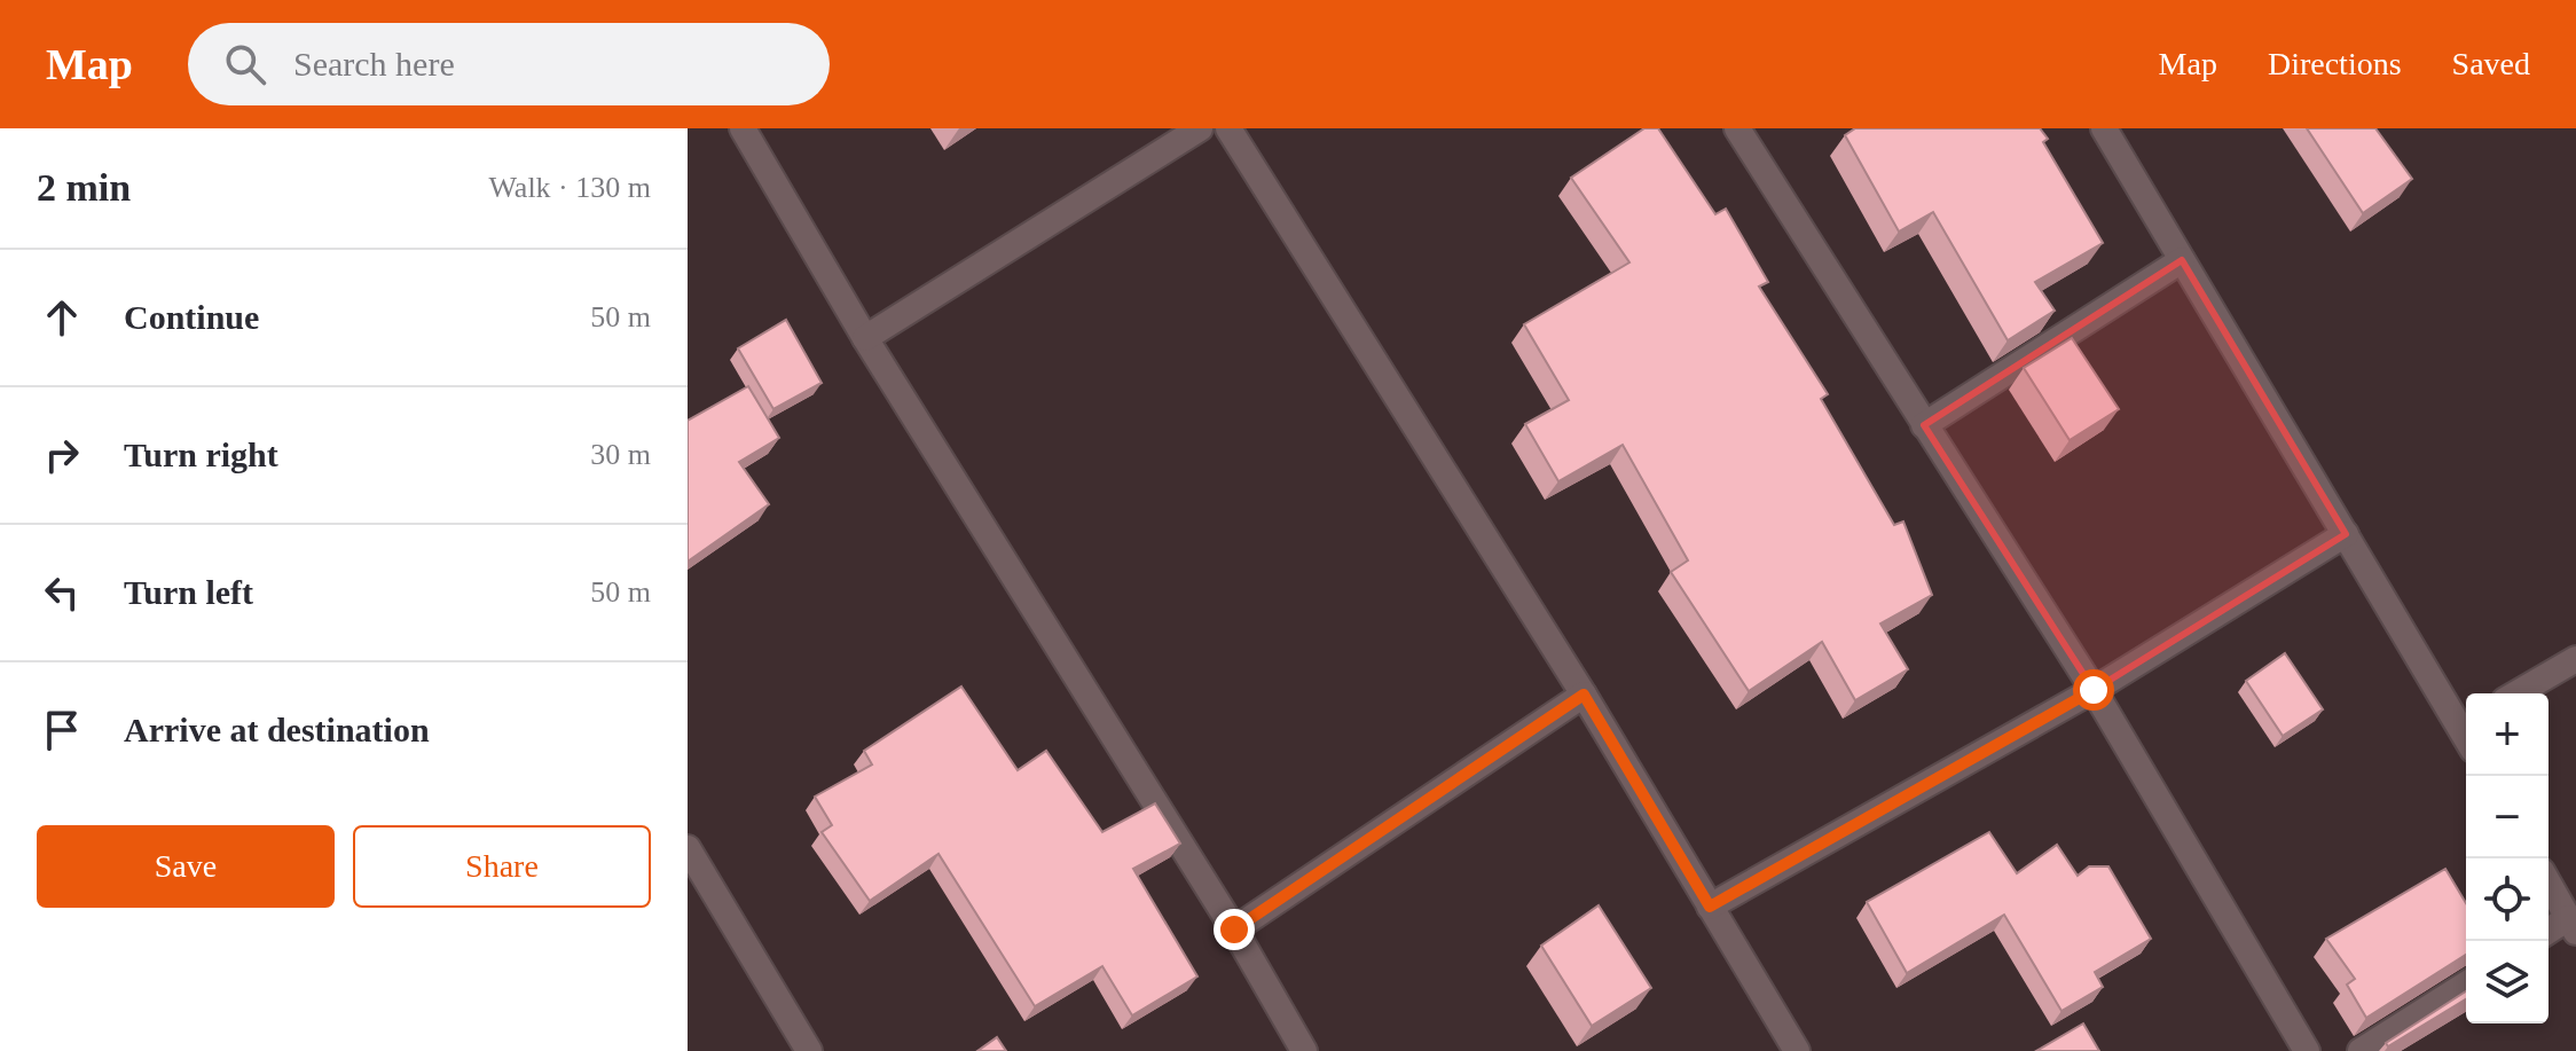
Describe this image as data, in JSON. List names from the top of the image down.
{
  "page": {
    "header": "Map",
    "search": "Search here",
    "nav": ["Map", "Directions", "Saved"],
    "heading": ["2 min", "Walk · 130 m"],
    "list": [
      ["Continue", "50 m"],
      ["Turn right", "30 m"],
      ["Turn left", "50 m"],
      "Arrive at destination"
    ],
    "map_buttons": ["+", "−"],
    "buttons": ["Save", "Share"]
  }
}
